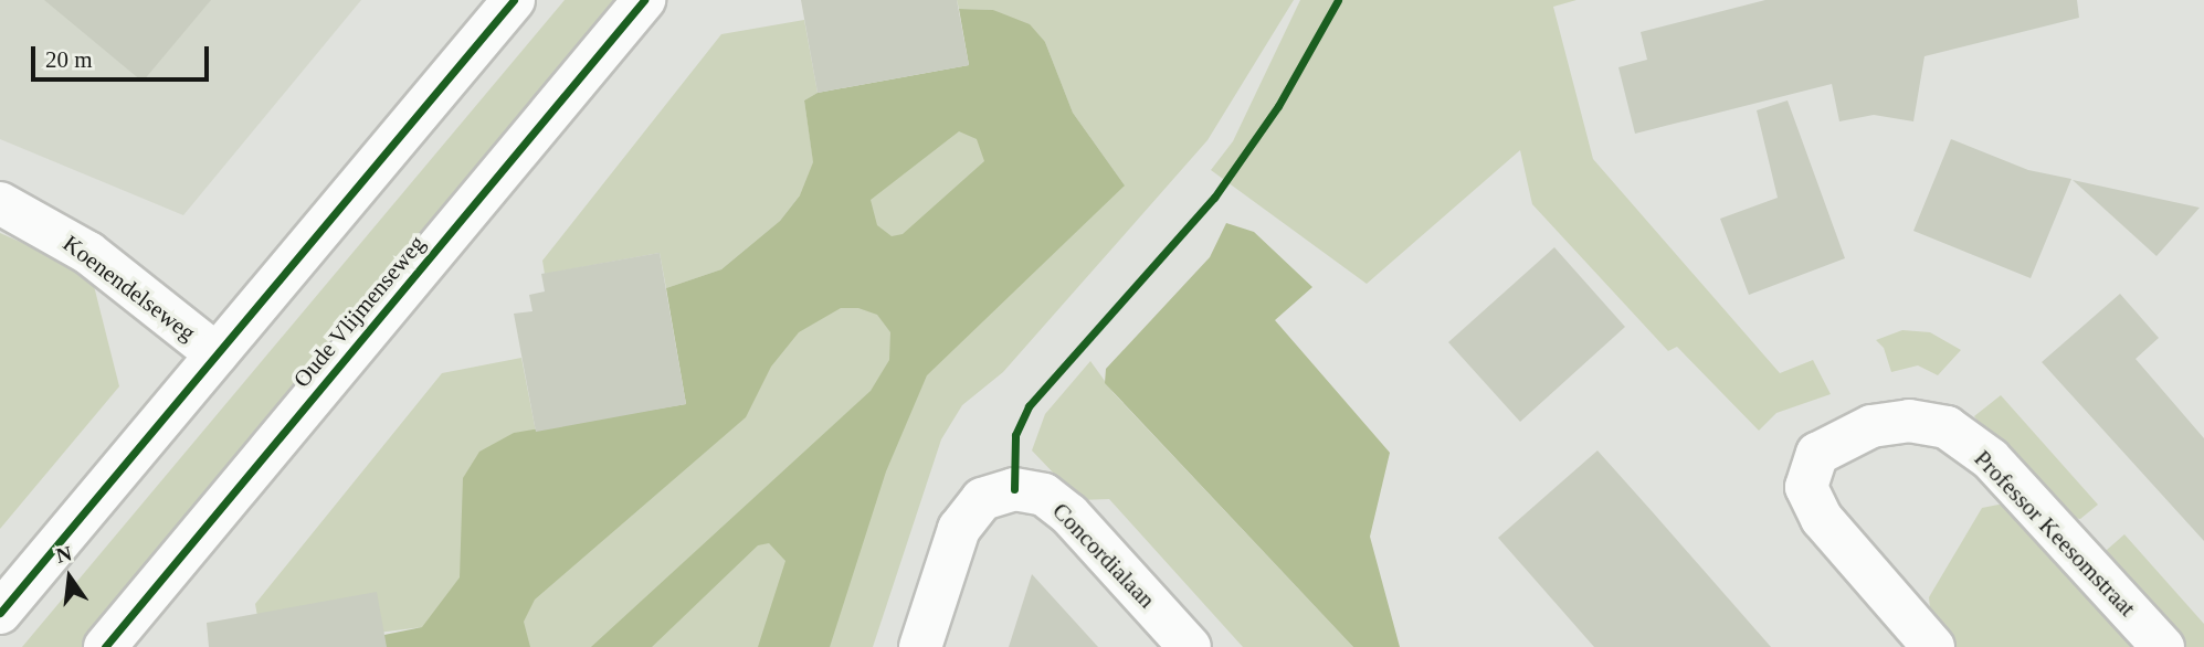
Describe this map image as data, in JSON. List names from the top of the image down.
{
  "streets": {
    "street": [
      "Koenendelseweg",
      "Oude Vlijmenseweg",
      "Professor Keesomstraat",
      "Concordialaan"
    ]
  },
  "scale_bar": "20 m",
  "north": "top"
}
